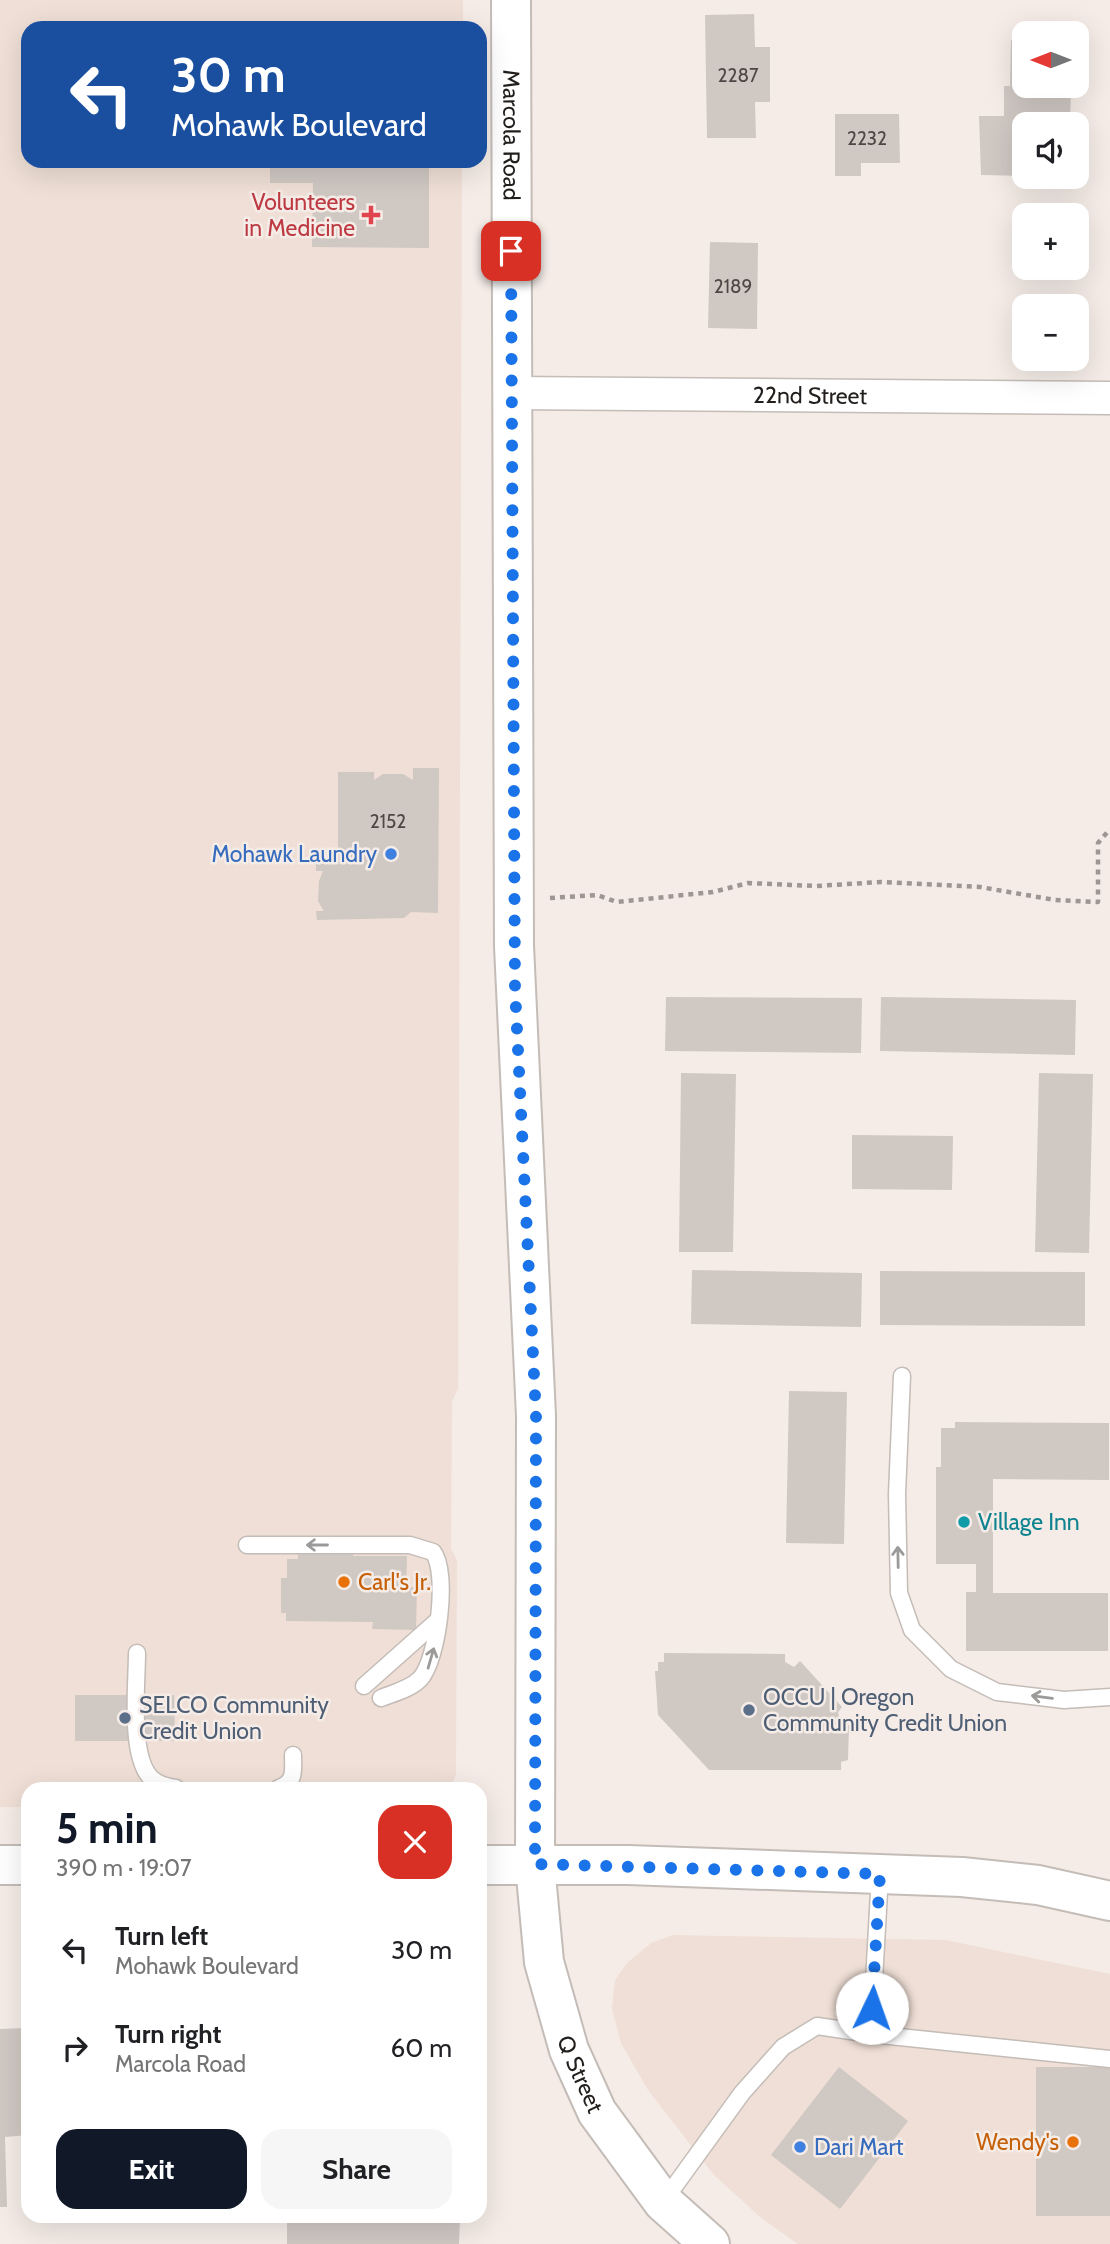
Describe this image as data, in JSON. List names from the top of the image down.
{
  "streets": {
    "main road": ["Marcola Road", "Q Street"],
    "street": ["22nd Street"]
  },
  "crossings": [
    ["Marcola Road", "22nd Street"],
    ["Marcola Road", "Q Street"]
  ],
  "places": {
    "health": ["Volunteers in Medicine"],
    "other": [
      "Mohawk Laundry",
      "Village Inn",
      "Carl's Jr.",
      "OCCU | Oregon Community Credit Union",
      "SELCO Community Credit Union",
      "Wendy's",
      "Dari Mart"
    ]
  },
  "house_numbers": [
    "2287",
    "2232",
    "2189",
    "2152"
  ],
  "north": "left",
  "page": {
    "map_buttons": ["+", "−"],
    "turn": ["30 m", "Mohawk Boulevard"],
    "heading": ["5 min", "390 m · 19:07"],
    "list": [
      {
        "name": "Turn left",
        "note": "Mohawk Boulevard",
        "value": "30 m"
      },
      {
        "name": "Turn right",
        "note": "Marcola Road",
        "value": "60 m"
      }
    ],
    "buttons": ["Exit", "Share"]
  }
}
